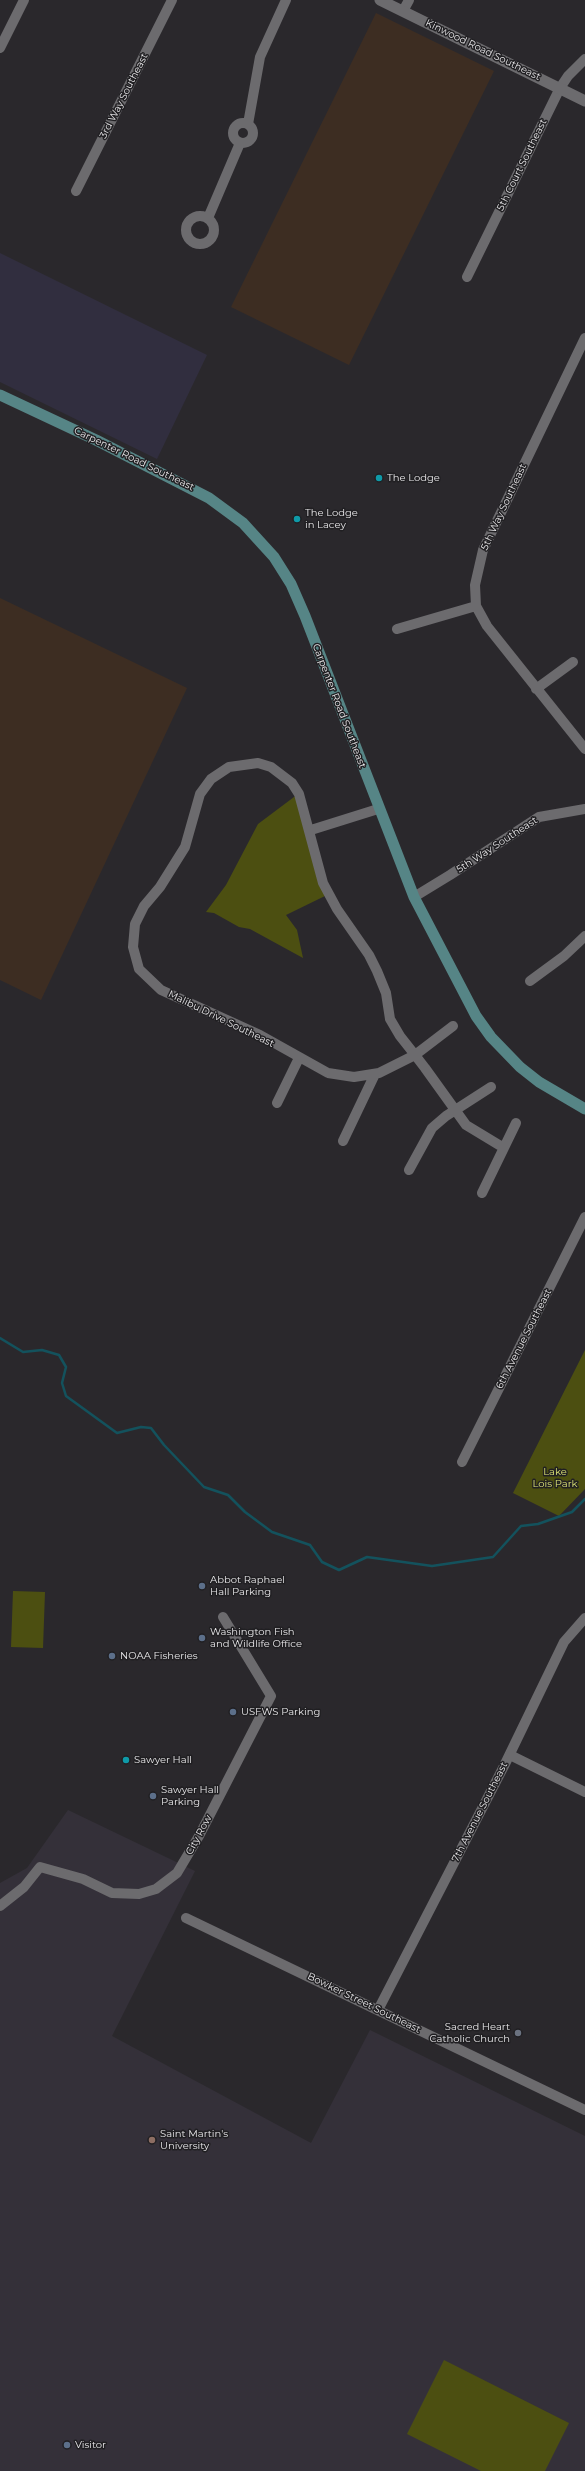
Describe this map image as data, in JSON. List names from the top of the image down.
{
  "streets": {
    "main road": ["Carpenter Road Southeast"],
    "street": [
      "Kinwood Road Southeast",
      "3rd Way Southeast",
      "5th Court Southeast",
      "5th Way Southeast",
      "Malibu Drive Southeast",
      "6th Avenue Southeast",
      "7th Avenue Southeast",
      "City Row",
      "Bowker Street Southeast"
    ]
  },
  "crossings": [
    ["Kinwood Road Southeast", "5th Court Southeast"],
    ["Carpenter Road Southeast", "5th Way Southeast"],
    ["7th Avenue Southeast", "Bowker Street Southeast"]
  ],
  "parks": ["Lake Lois Park"],
  "places": [
    "The Lodge",
    "The Lodge in Lacey",
    "Abbot Raphael Hall Parking",
    "Washington Fish and Wildlife Office",
    "NOAA Fisheries",
    "USFWS Parking",
    "Sawyer Hall",
    "Sawyer Hall Parking",
    "Sacred Heart Catholic Church",
    "Saint Martin's University",
    "Visitor"
  ]
}
